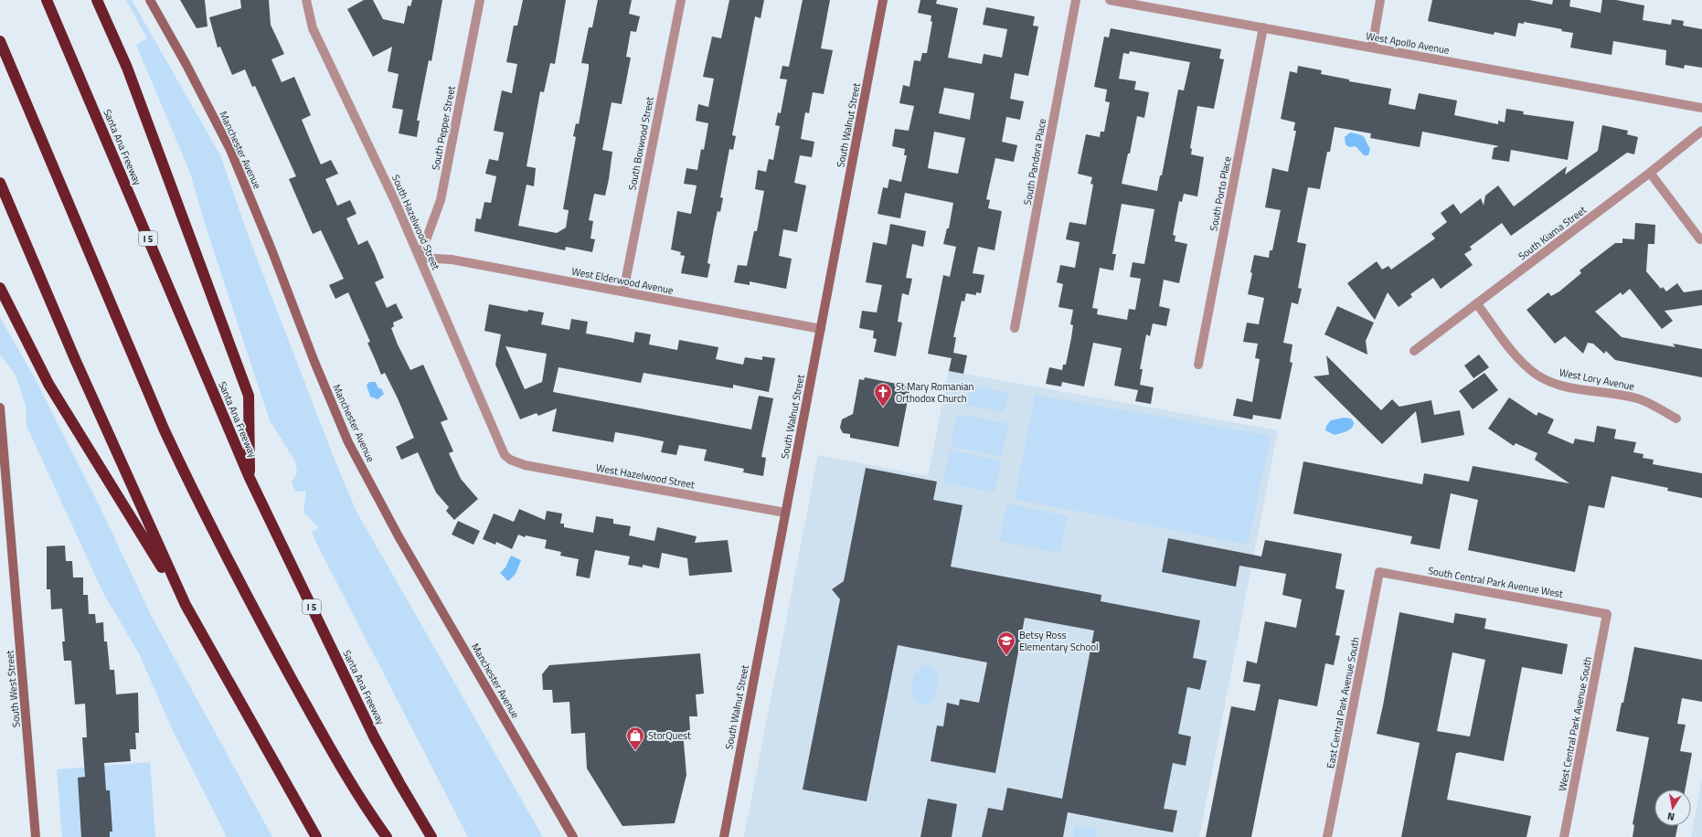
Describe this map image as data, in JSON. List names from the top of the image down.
{
  "streets": {
    "highway": ["Santa Ana Freeway", "I 5"],
    "street": [
      "West Apollo Avenue",
      "South Walnut Street",
      "South Pepper Street",
      "South Boxwood Street",
      "Manchester Avenue",
      "South Pandora Place",
      "South Porto Place",
      "South Hazelwood Street",
      "South Kiama Street",
      "West Elderwood Avenue",
      "West Lory Avenue",
      "West Hazelwood Street",
      "South Central Park Avenue West",
      "South West Street",
      "East Central Park Avenue South",
      "West Central Park Avenue South"
    ]
  },
  "crossings": [
    ["West Apollo Avenue", "South Porto Place"],
    ["South Walnut Street", "West Elderwood Avenue"],
    ["South Walnut Street", "West Hazelwood Street"],
    ["South Pepper Street", "South Hazelwood Street"],
    ["South Pepper Street", "West Elderwood Avenue"],
    ["South Boxwood Street", "West Elderwood Avenue"],
    ["South Hazelwood Street", "West Elderwood Avenue"],
    ["South Hazelwood Street", "West Hazelwood Street"],
    ["South Kiama Street", "West Lory Avenue"],
    ["South Central Park Avenue West", "East Central Park Avenue South"],
    ["South Central Park Avenue West", "West Central Park Avenue South"]
  ],
  "places": {
    "church": ["St Mary Romanian Orthodox Church"],
    "school or university": ["Betsy Ross Elementary School"],
    "shop": ["StorQuest"]
  },
  "north": "bottom"
}
